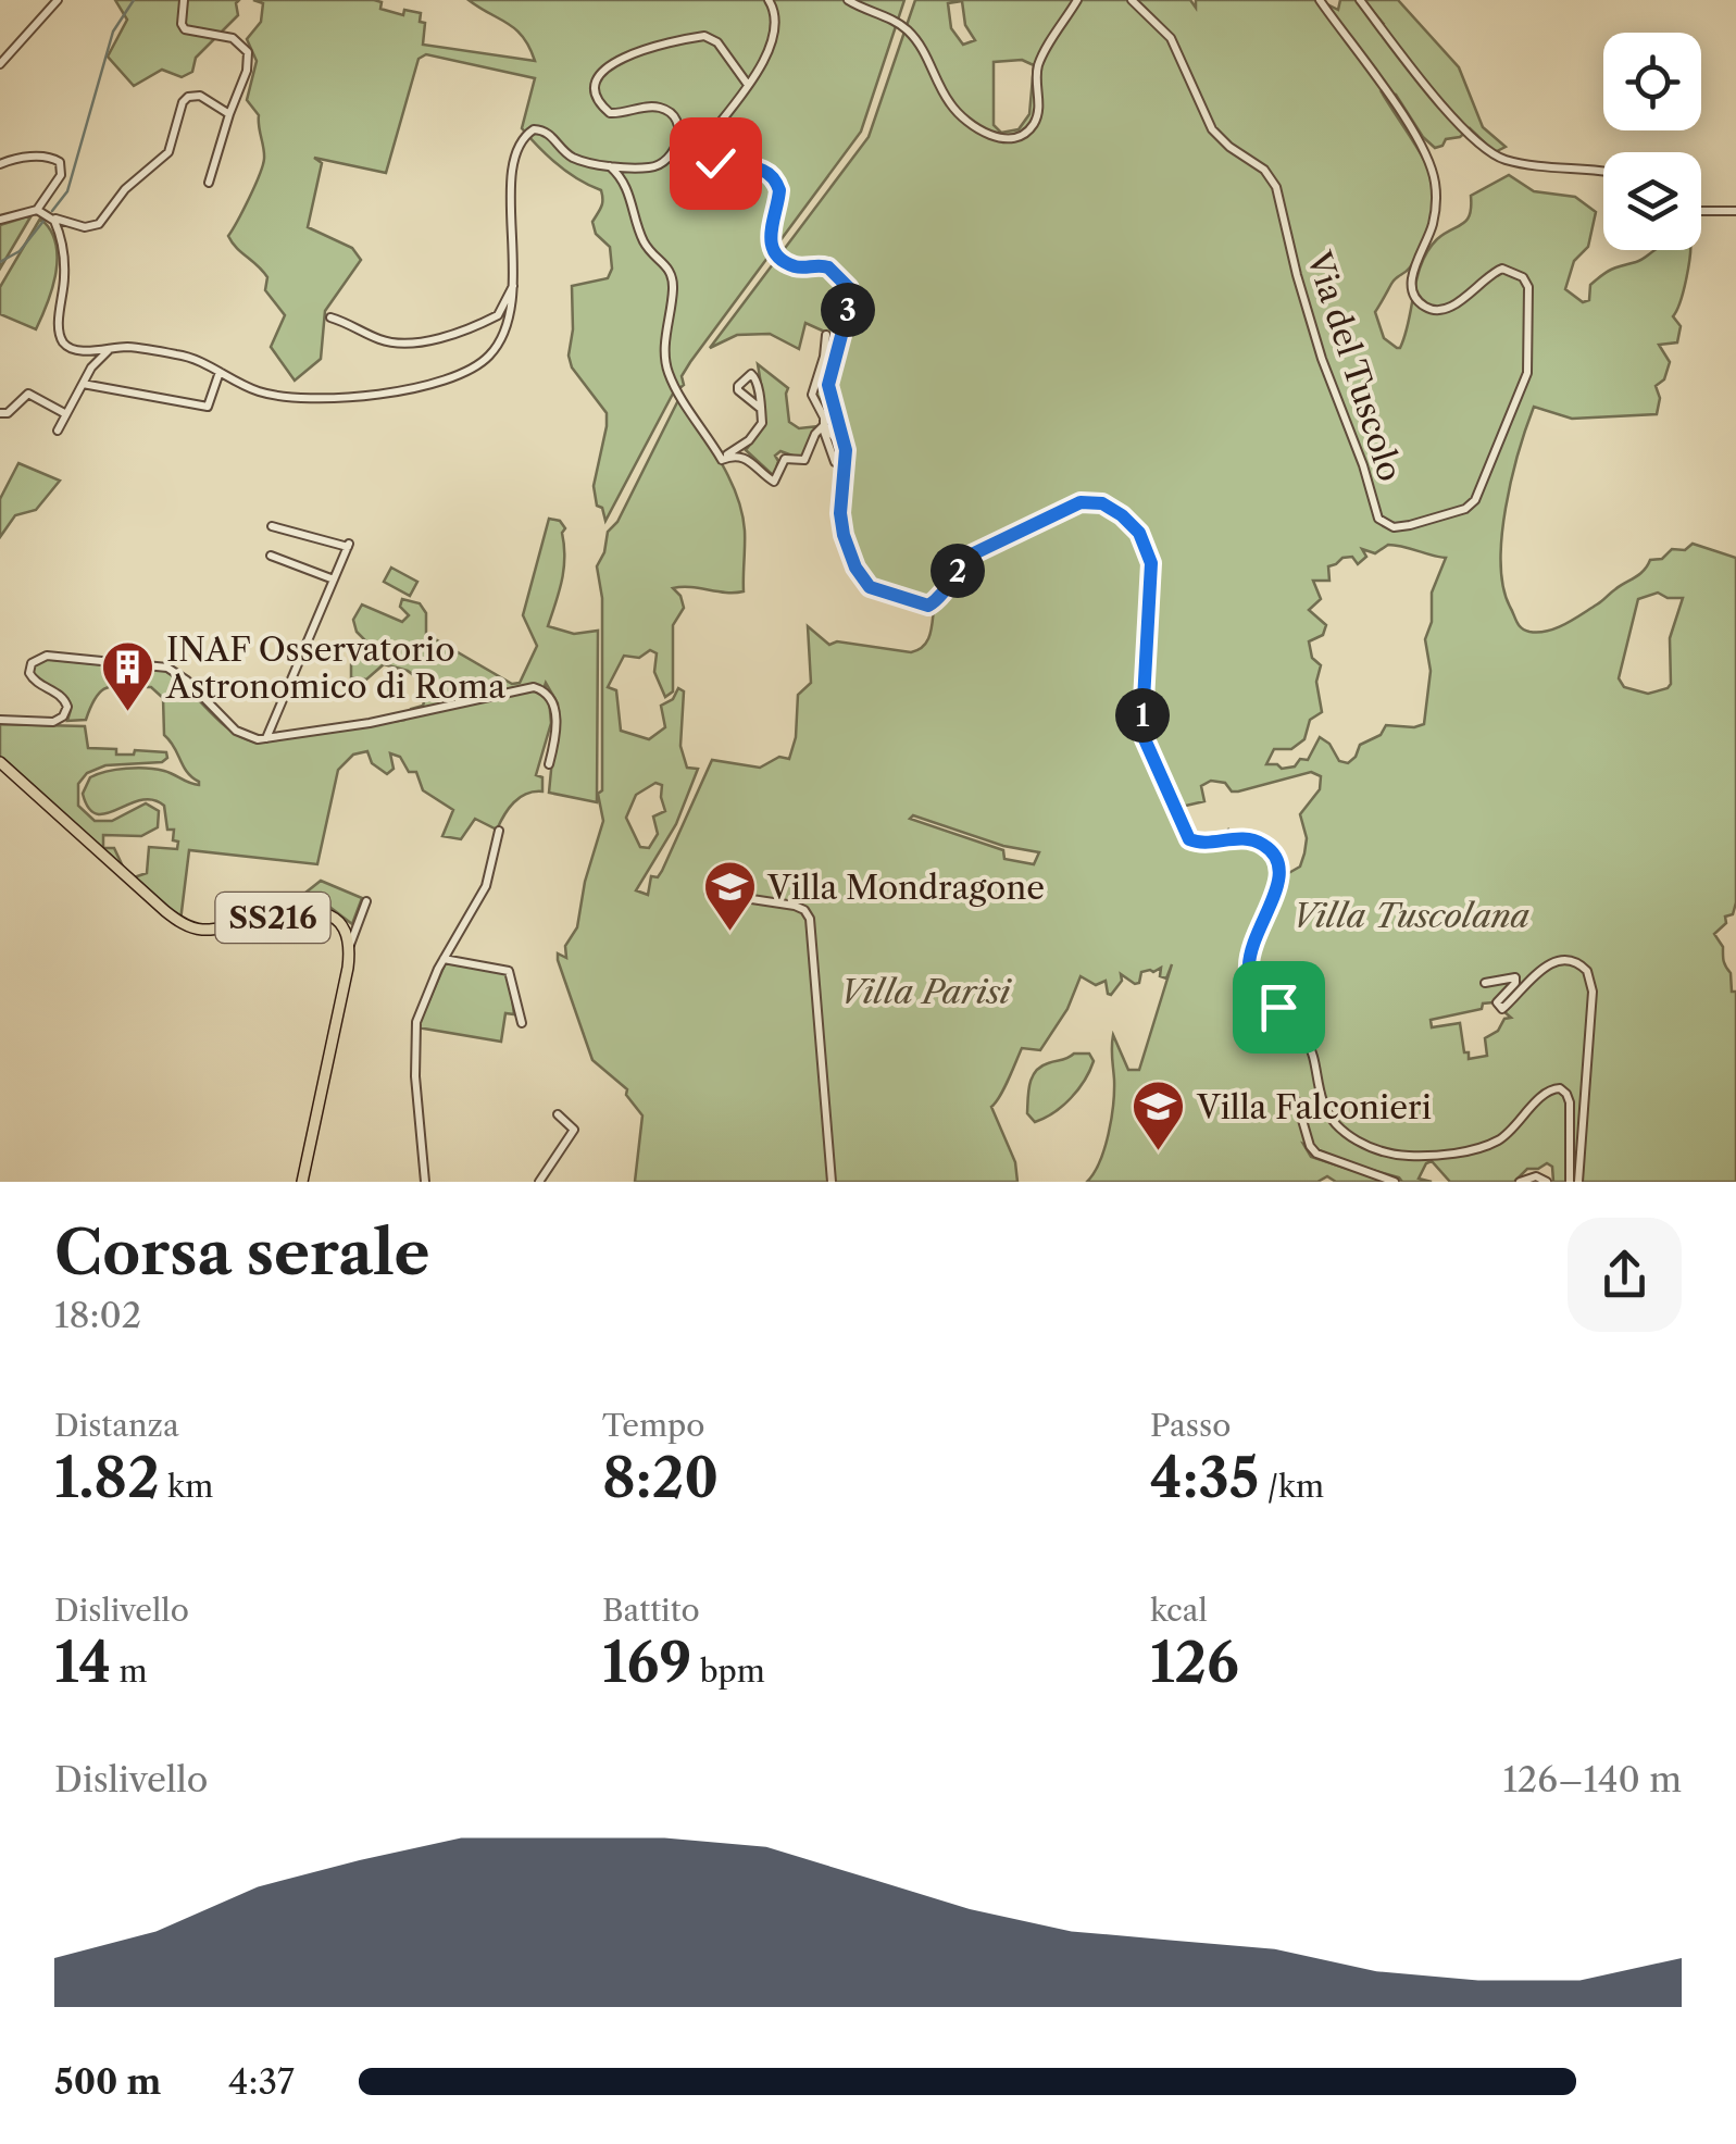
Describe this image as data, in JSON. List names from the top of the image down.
{
  "streets": {
    "main road": ["SS216"],
    "street": ["Via del Tuscolo"]
  },
  "parks": ["Villa Tuscolana", "Villa Parisi"],
  "places": {
    "building": ["INAF Osservatorio Astronomico di Roma"],
    "school or university": ["Villa Mondragone", "Villa Falconieri"]
  },
  "page": {
    "pins": ["3", "2", "1"],
    "heading": ["Corsa serale", "18:02"],
    "stats": [
      ["Distanza", "1.82 km"],
      ["Tempo", "8:20"],
      ["Passo", "4:35 /km"],
      ["Dislivello", "14 m"],
      ["Battito", "169 bpm"],
      ["kcal", "126"]
    ],
    "chart": ["Dislivello", "126–140 m"],
    "list": [
      {
        "name": "500 m",
        "note": "4:37"
      }
    ]
  }
}
